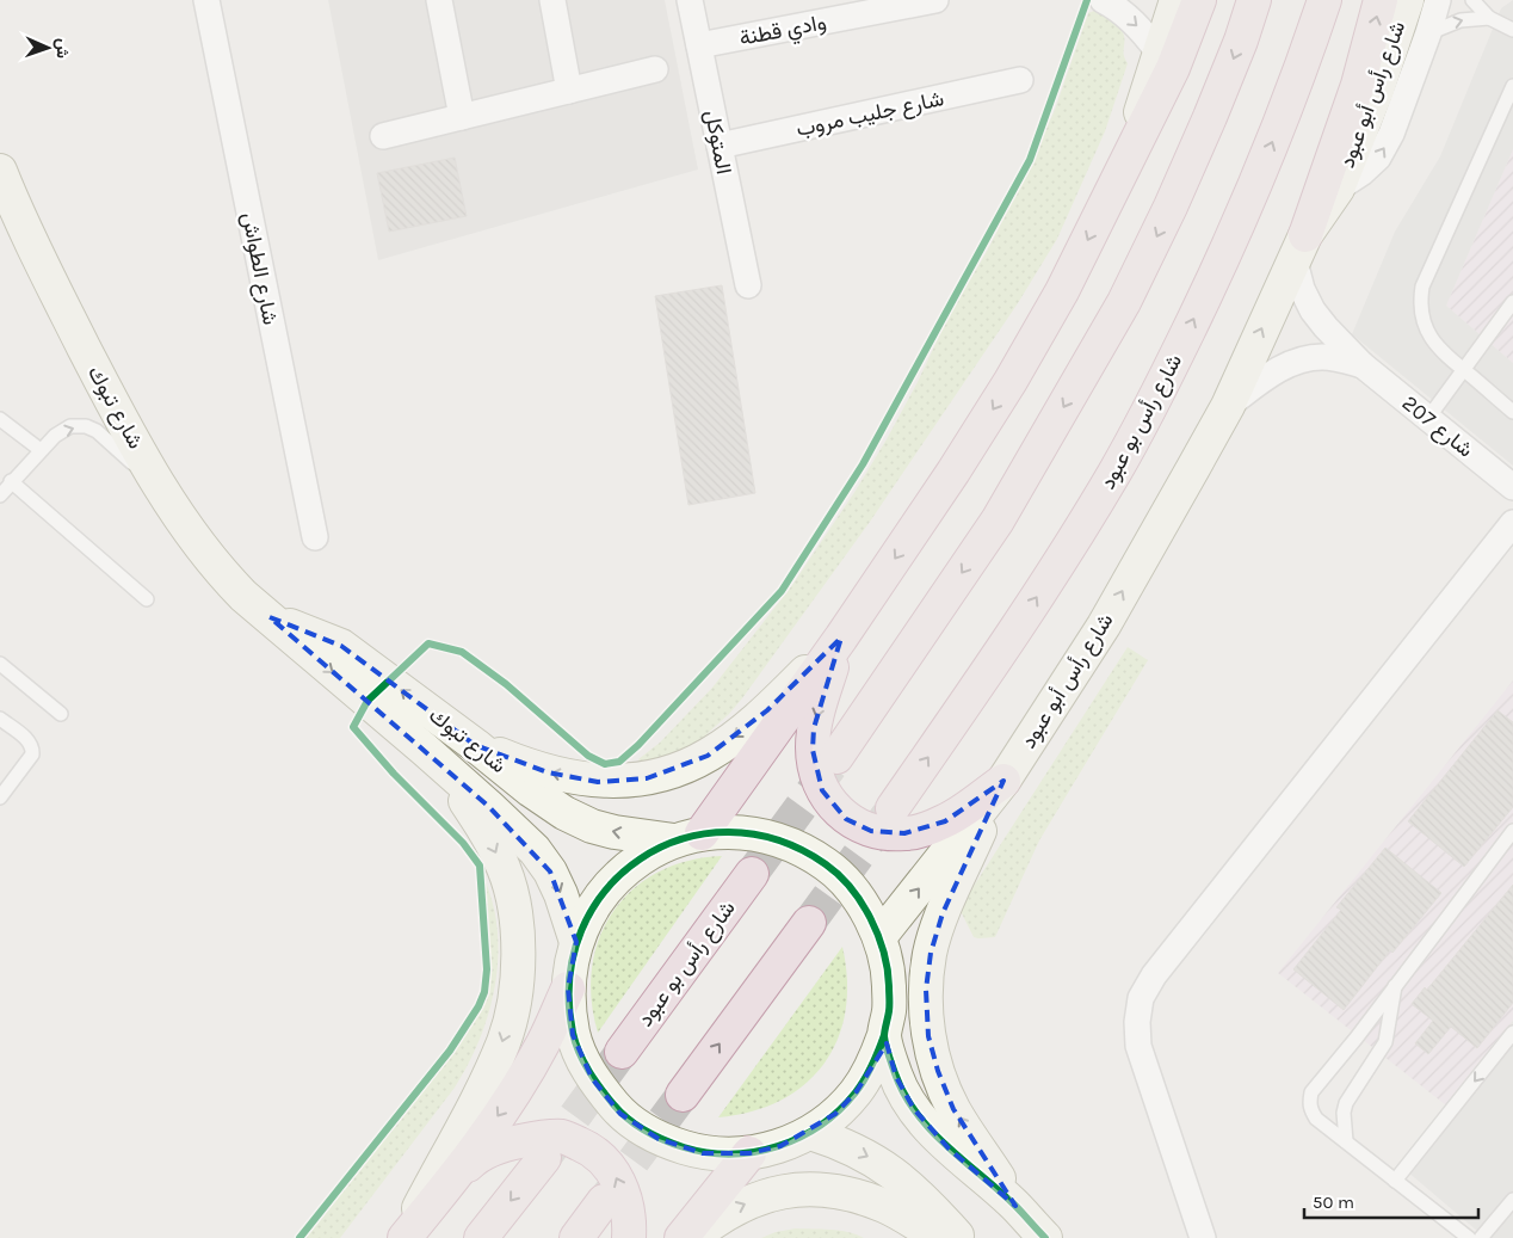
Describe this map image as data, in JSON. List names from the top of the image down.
{
  "streets": {
    "highway": ["شارع رأس بو عبود"],
    "street": [
      "وادي قطنة",
      "شارع رأس أبو عبود",
      "شارع جليب مروب",
      "المتوكل",
      "شارع الطواش",
      "شارع تبوك",
      "شارع 207"
    ]
  },
  "crossings": [
    ["وادي قطنة", "المتوكل"],
    ["شارع رأس أبو عبود", "شارع تبوك"],
    ["شارع رأس أبو عبود", "شارع 207"],
    ["شارع جليب مروب", "المتوكل"]
  ],
  "scale_bar": "50 m",
  "north": "right"
}
